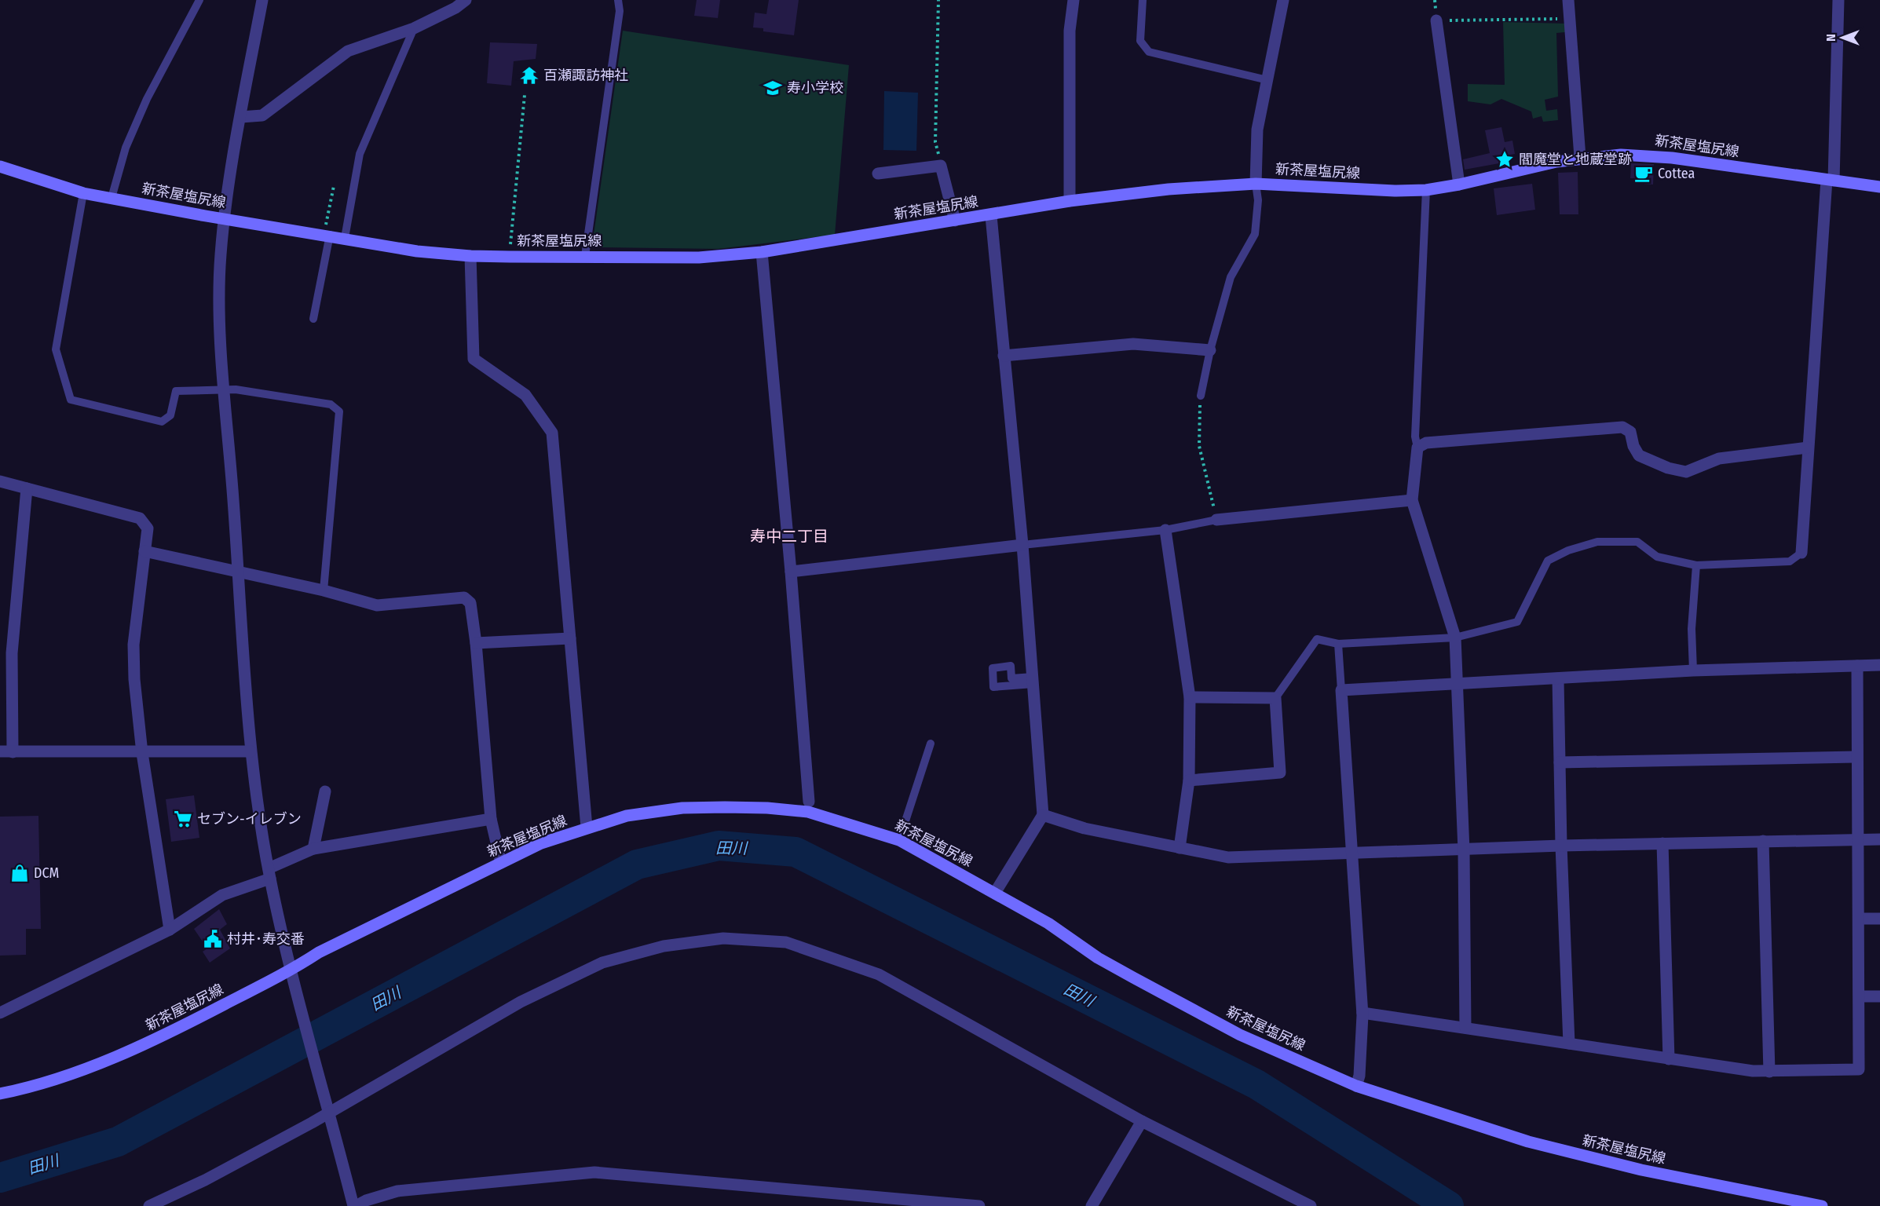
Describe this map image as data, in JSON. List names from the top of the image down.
{
  "streets": {
    "main road": ["新茶屋塩尻線"]
  },
  "districts": ["寿中二丁目"],
  "water": ["田川"],
  "places": {
    "temple": ["百瀬諏訪神社"],
    "school or university": ["寿小学校"],
    "place": ["閻魔堂と地蔵堂跡"],
    "cafe": ["Cottea"],
    "supermarket": ["セブン-イレブン"],
    "shop": ["DCM"],
    "public building": ["村井･寿交番"]
  },
  "north": "left"
}
